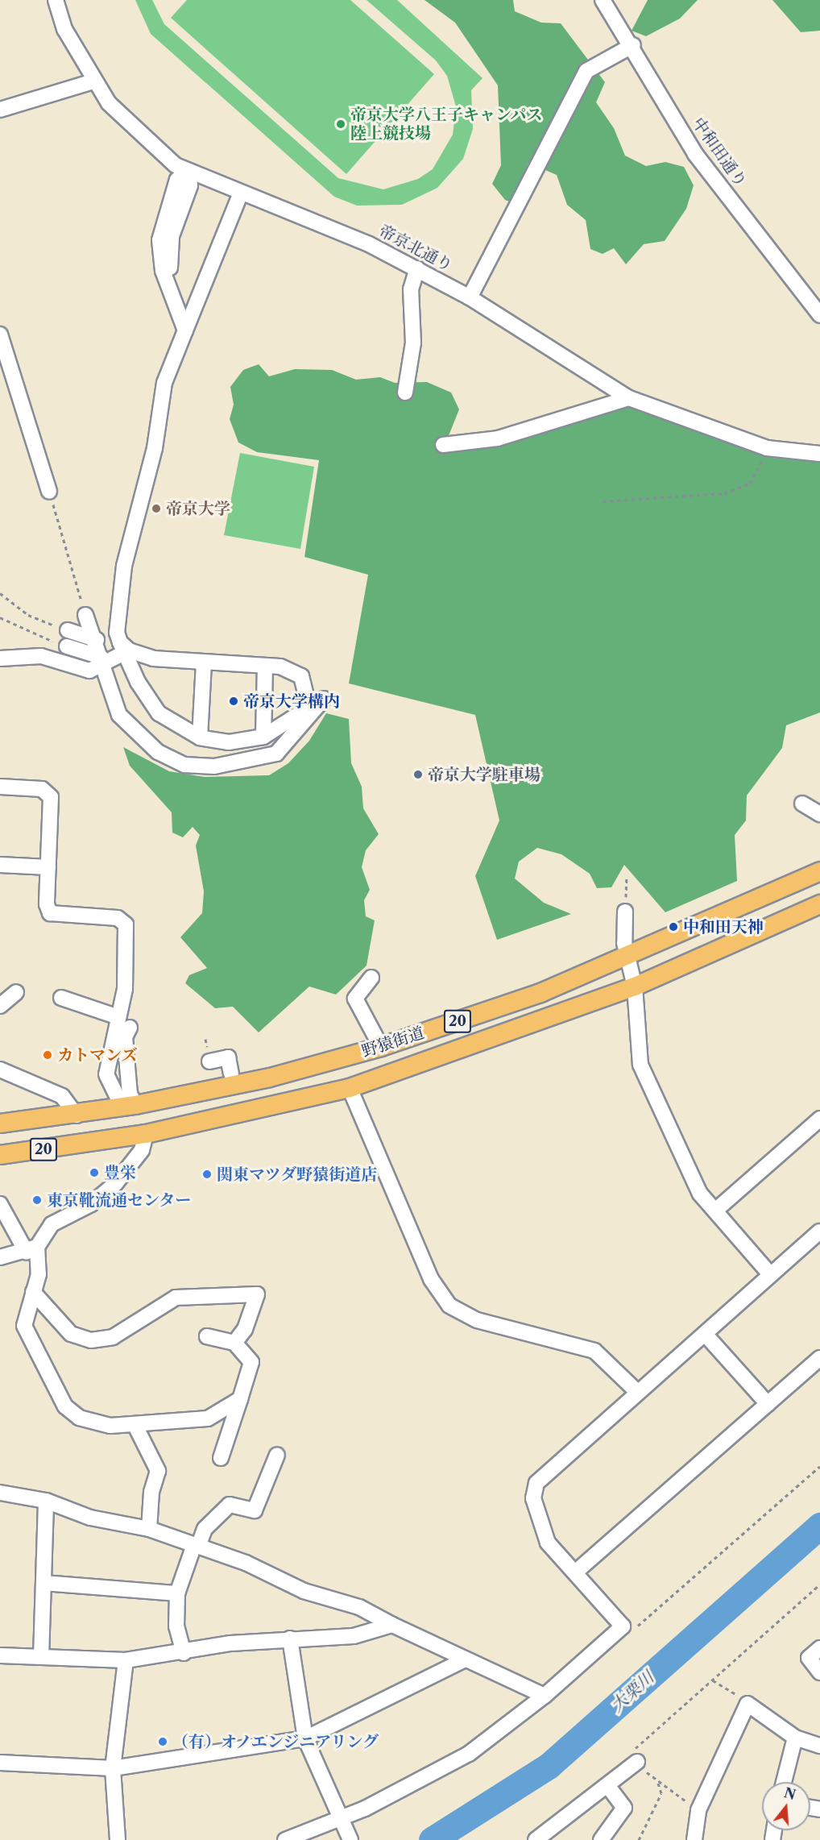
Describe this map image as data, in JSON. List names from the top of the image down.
{
  "streets": {
    "main road": ["20", "野猿街道"],
    "street": ["中和田通り", "帝京北通り"]
  },
  "water": ["大栗川"],
  "places": [
    "帝京大学八王子キャンパス 陸上競技場",
    "帝京大学",
    "帝京大学構内",
    "帝京大学駐車場",
    "中和田天神",
    "カトマンズ",
    "豊栄",
    "関東マツダ野猿街道店",
    "東京靴流通センター",
    "（有）オノエンジニアリング"
  ],
  "north": "top"
}
